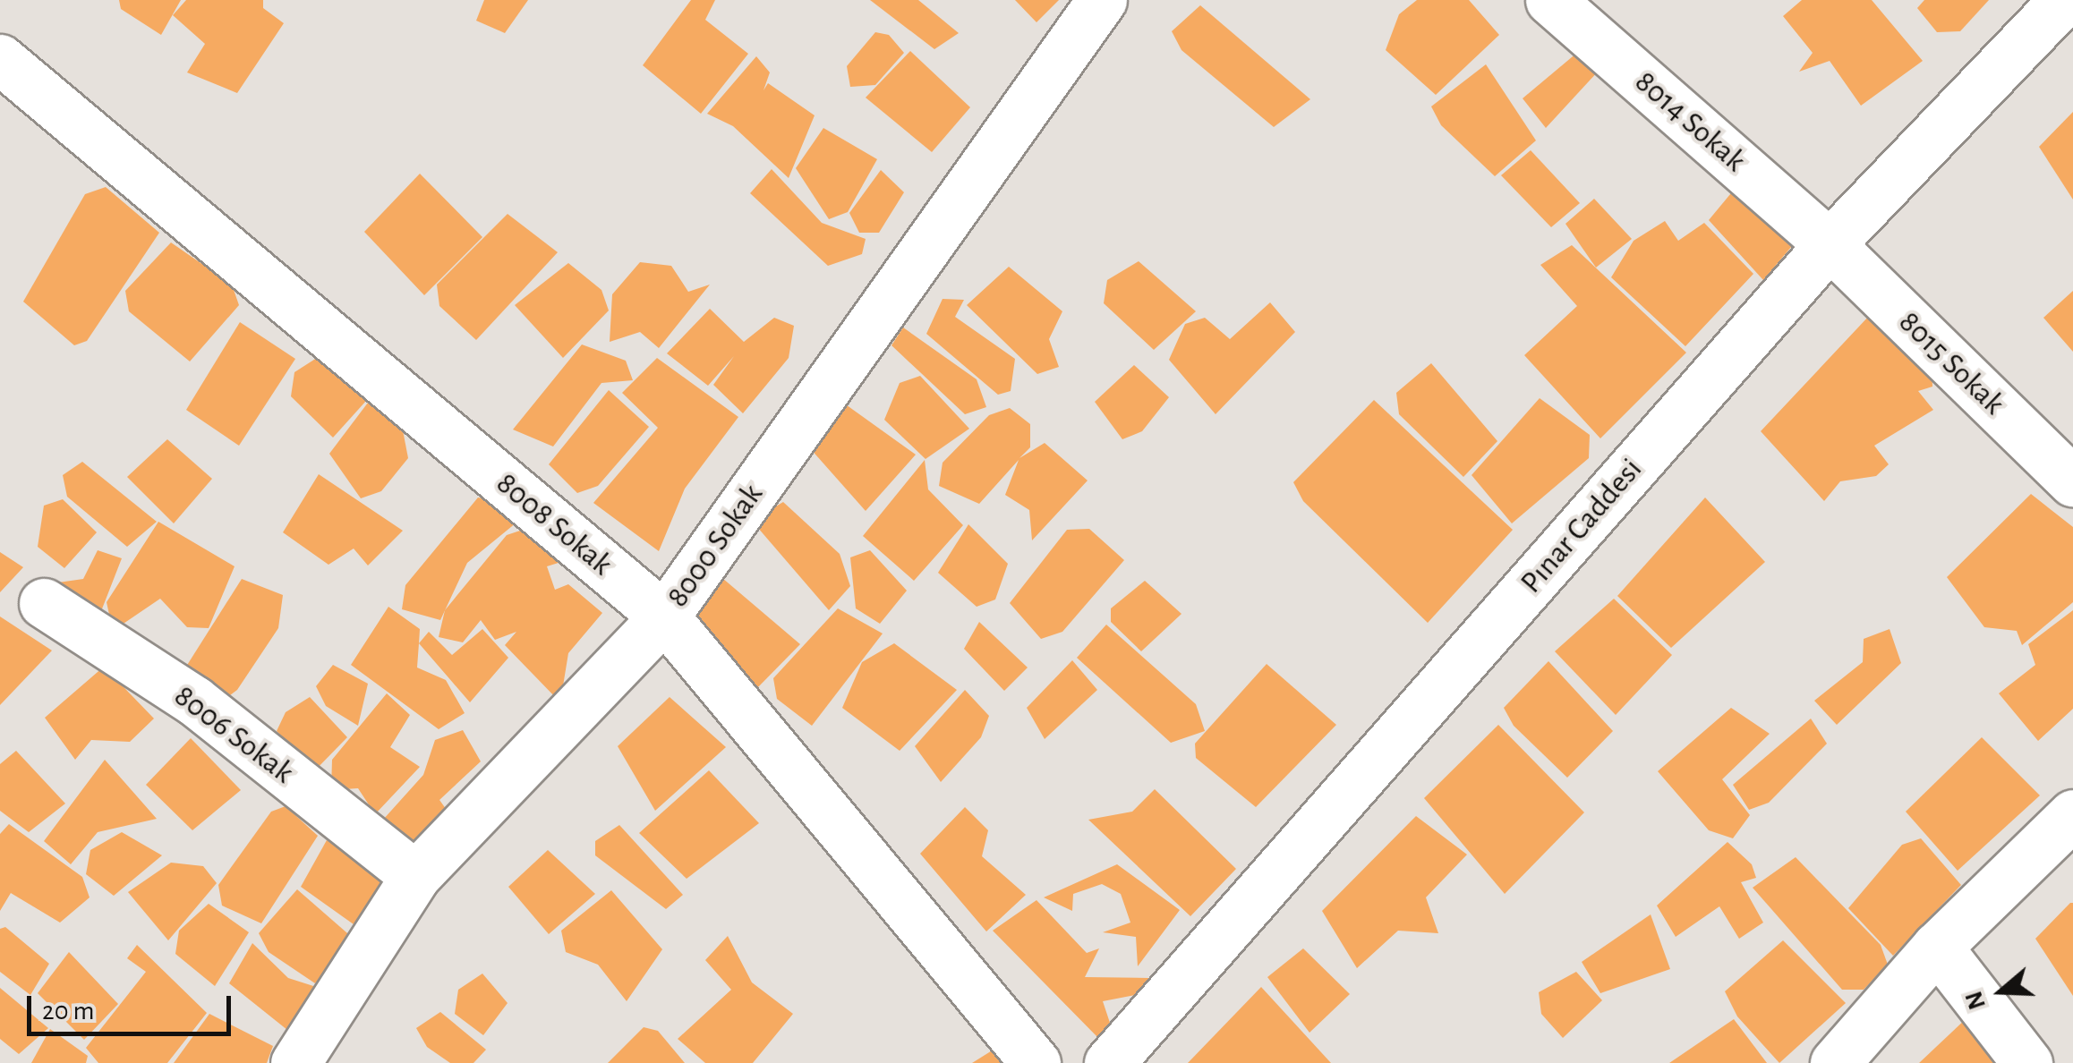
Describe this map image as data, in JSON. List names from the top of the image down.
{
  "streets": {
    "street": [
      "8014 Sokak",
      "8015 Sokak",
      "8008 Sokak",
      "Pınar Caddesi",
      "8000 Sokak",
      "8006 Sokak"
    ]
  },
  "crossings": [
    ["8014 Sokak", "8015 Sokak"],
    ["8014 Sokak", "Pınar Caddesi"],
    ["8015 Sokak", "Pınar Caddesi"],
    ["8008 Sokak", "8000 Sokak"],
    ["8000 Sokak", "8006 Sokak"]
  ],
  "scale_bar": "20 m",
  "north": "left"
}
